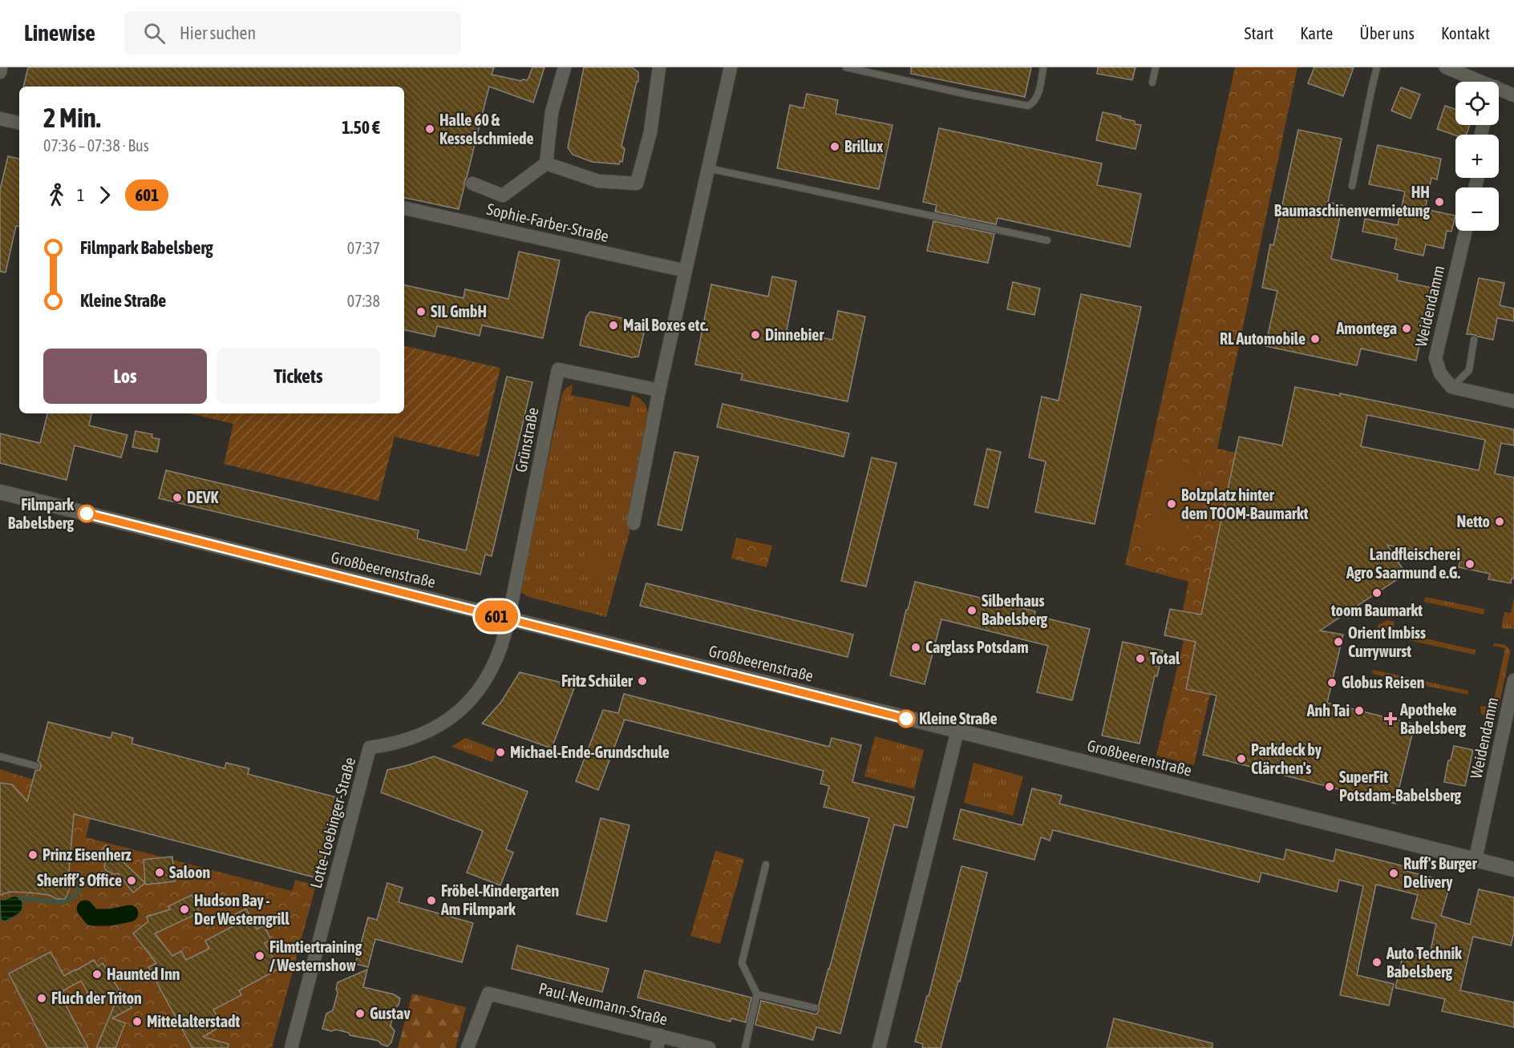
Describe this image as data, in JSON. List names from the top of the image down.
{
  "streets": {
    "street": [
      "Sophie-Farber-Straße",
      "Weidendamm",
      "Grünstraße",
      "Großbeerenstraße",
      "Lotte-Loebinger-Straße",
      "Paul-Neumann-Straße"
    ]
  },
  "crossings": [
    ["Weidendamm", "Großbeerenstraße"],
    ["Grünstraße", "Großbeerenstraße"],
    ["Grünstraße", "Lotte-Loebinger-Straße"],
    ["Großbeerenstraße", "Lotte-Loebinger-Straße"]
  ],
  "places": {
    "other": [
      "Halle 60 & Kesselschmiede",
      "Brillux",
      "HH Baumaschinenvermietung",
      "SIL GmbH",
      "Mail Boxes etc.",
      "Amontega",
      "Dinnebier",
      "RL Automobile",
      "DEVK",
      "Bolzplatz hinter dem TOOM-Baumarkt",
      "Filmpark Babelsberg",
      "Netto",
      "Landfleischerei Agro Saarmund e.G.",
      "toom Baumarkt",
      "Silberhaus Babelsberg",
      "Orient Imbiss Currywurst",
      "Carglass Potsdam",
      "Total",
      "Fritz Schüler",
      "Globus Reisen",
      "Anh Tai",
      "Kleine Straße",
      "Michael-Ende-Grundschule",
      "Parkdeck by Clärchen's",
      "SuperFit Potsdam-Babelsberg",
      "Prinz Eisenherz",
      "Saloon",
      "Ruff's Burger Delivery",
      "Sheriff’s Office",
      "Fröbel-Kindergarten Am Filmpark",
      "Hudson Bay - Der Westerngrill",
      "Filmtiertraining / Westernshow",
      "Auto Technik Babelsberg",
      "Haunted Inn",
      "Fluch der Triton",
      "Gustav",
      "Mittelalterstadt"
    ],
    "health": ["Apotheke Babelsberg"]
  },
  "lines": ["bus line 601"],
  "page": {
    "header": "Linewise",
    "search": "Hier suchen",
    "nav": [
      "Start",
      "Karte",
      "Über uns",
      "Kontakt"
    ],
    "on_map": "601",
    "map_buttons": ["+", "−"],
    "heading": ["2 Min.", "07:36 – 07:38 · Bus", "1.50 €"],
    "legs": ["1", "601"],
    "list": [
      {
        "name": "Filmpark Babelsberg",
        "value": "07:37"
      },
      {
        "name": "Kleine Straße",
        "value": "07:38"
      }
    ],
    "buttons": ["Los", "Tickets"]
  }
}
